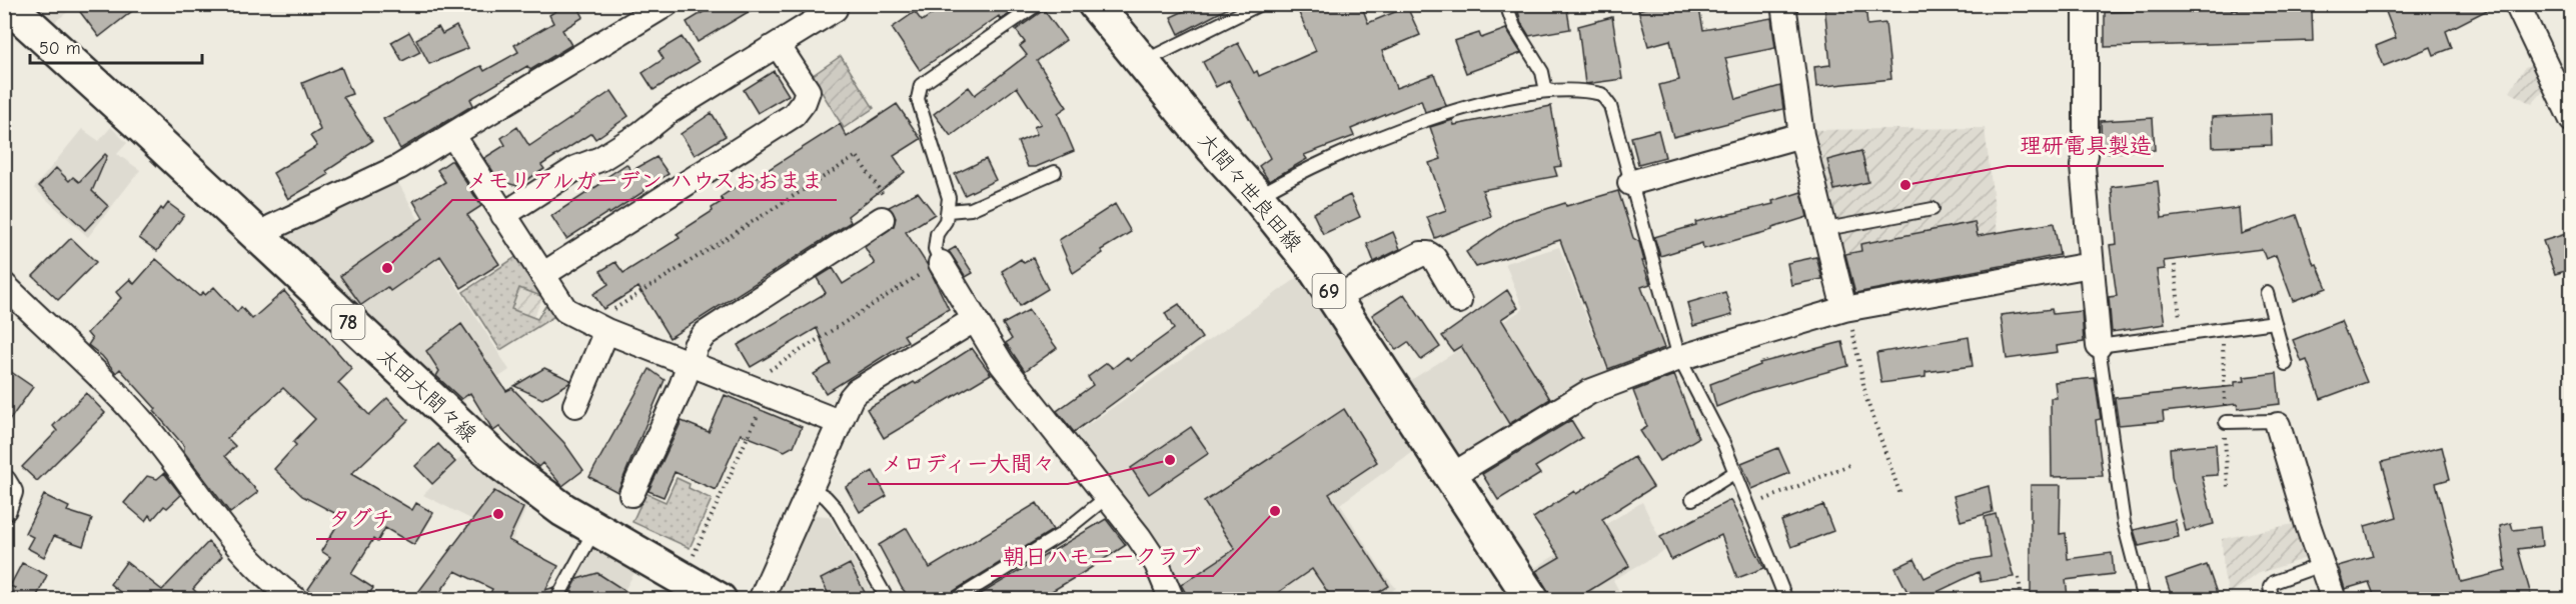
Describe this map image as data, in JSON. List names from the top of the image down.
{
  "streets": {
    "main road": [
      "大間々世良田線",
      "69",
      "78",
      "太田大間々線"
    ]
  },
  "places": [
    "理研電具製造",
    "メモリアルガーデン ハウスおおまま",
    "メロディー大間々",
    "朝日ハモ二ークラブ",
    "タグチ"
  ],
  "scale_bar": "50 m"
}
